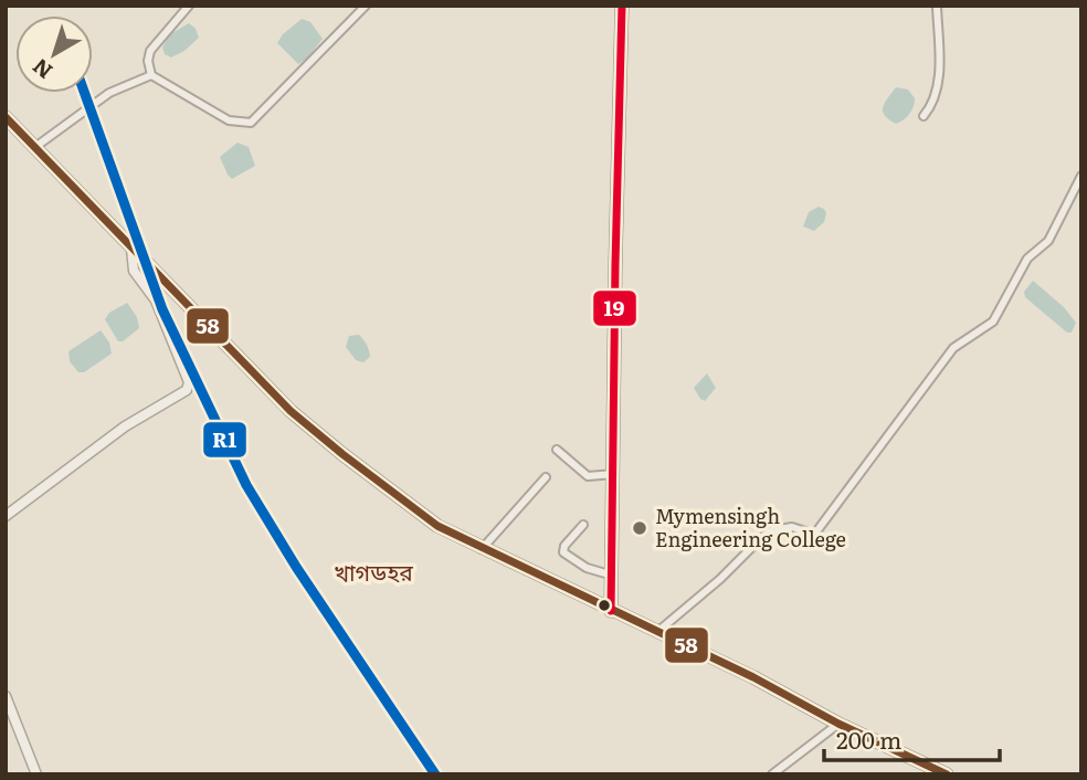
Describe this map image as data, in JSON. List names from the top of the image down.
{
  "districts": ["খাগডহর"],
  "places": ["Mymensingh Engineering College"],
  "lines": ["transit line 19", "transit line R1", "transit line 58"],
  "scale_bar": "200 m",
  "north": "bottom left"
}
